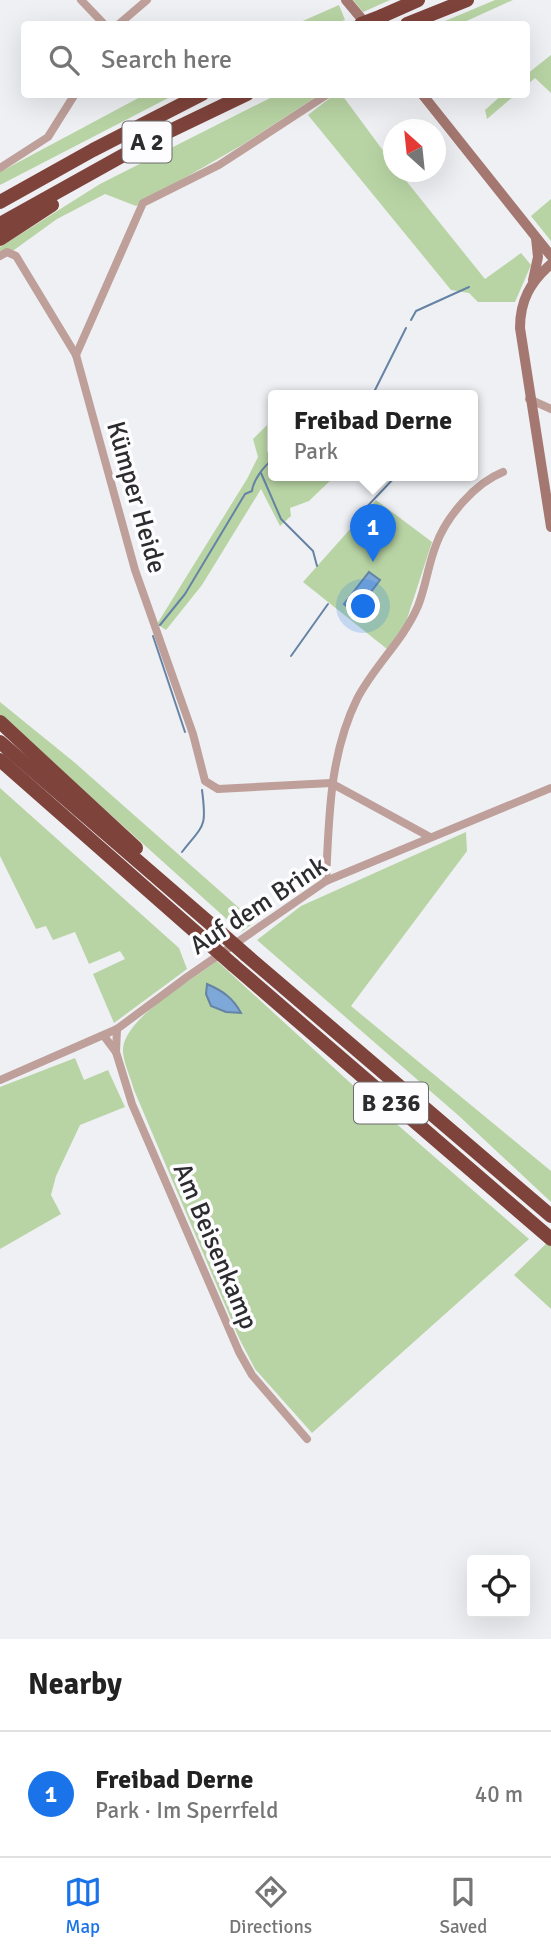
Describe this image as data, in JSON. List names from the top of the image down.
{
  "streets": {
    "highway": ["A 2", "B 236"],
    "street": ["Kümper Heide", "Auf dem Brink", "Am Beisenkamp"]
  },
  "crossings": [
    ["Auf dem Brink", "Am Beisenkamp"]
  ],
  "north": "top left",
  "page": {
    "search": "Search here",
    "popup": ["Freibad Derne", "Park"],
    "pins": "1",
    "heading": "Nearby",
    "list": [
      {
        "mark": "1",
        "name": "Freibad Derne",
        "note": "Park · Im Sperrfeld",
        "value": "40 m"
      }
    ],
    "nav": ["Map", "Directions", "Saved"]
  }
}
